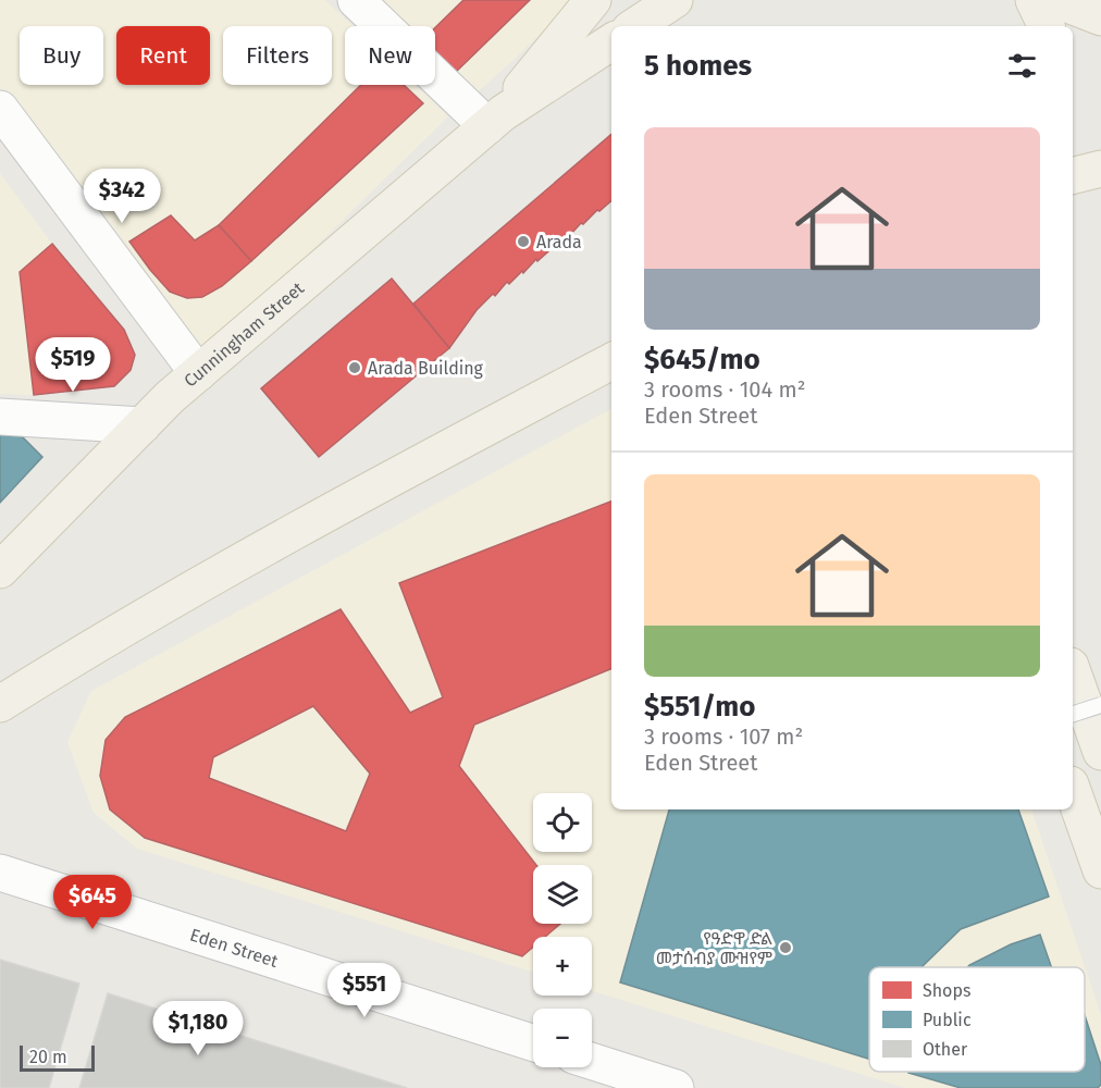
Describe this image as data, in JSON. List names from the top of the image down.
{
  "streets": {
    "main road": ["Cunningham Street", "Eden Street"]
  },
  "places": ["Arada", "Arada Building", "የዓድዋ ድል መታሰብያ ሙዝየም"],
  "legend": ["Shops", "Public", "Other"],
  "scale_bar": "20 m",
  "page": {
    "chip": [
      "Buy",
      "Rent",
      "Filters",
      "New"
    ],
    "heading": "5 homes",
    "list": [
      {
        "name": "$645/mo",
        "note": "3 rooms · 104 m² · Eden Street"
      },
      {
        "name": "$551/mo",
        "note": "3 rooms · 107 m² · Eden Street"
      }
    ],
    "price": [
      "$342",
      "$519",
      "$645",
      "$551",
      "$1,180"
    ],
    "map_buttons": ["+", "−"],
    "scale": "20 m"
  }
}
